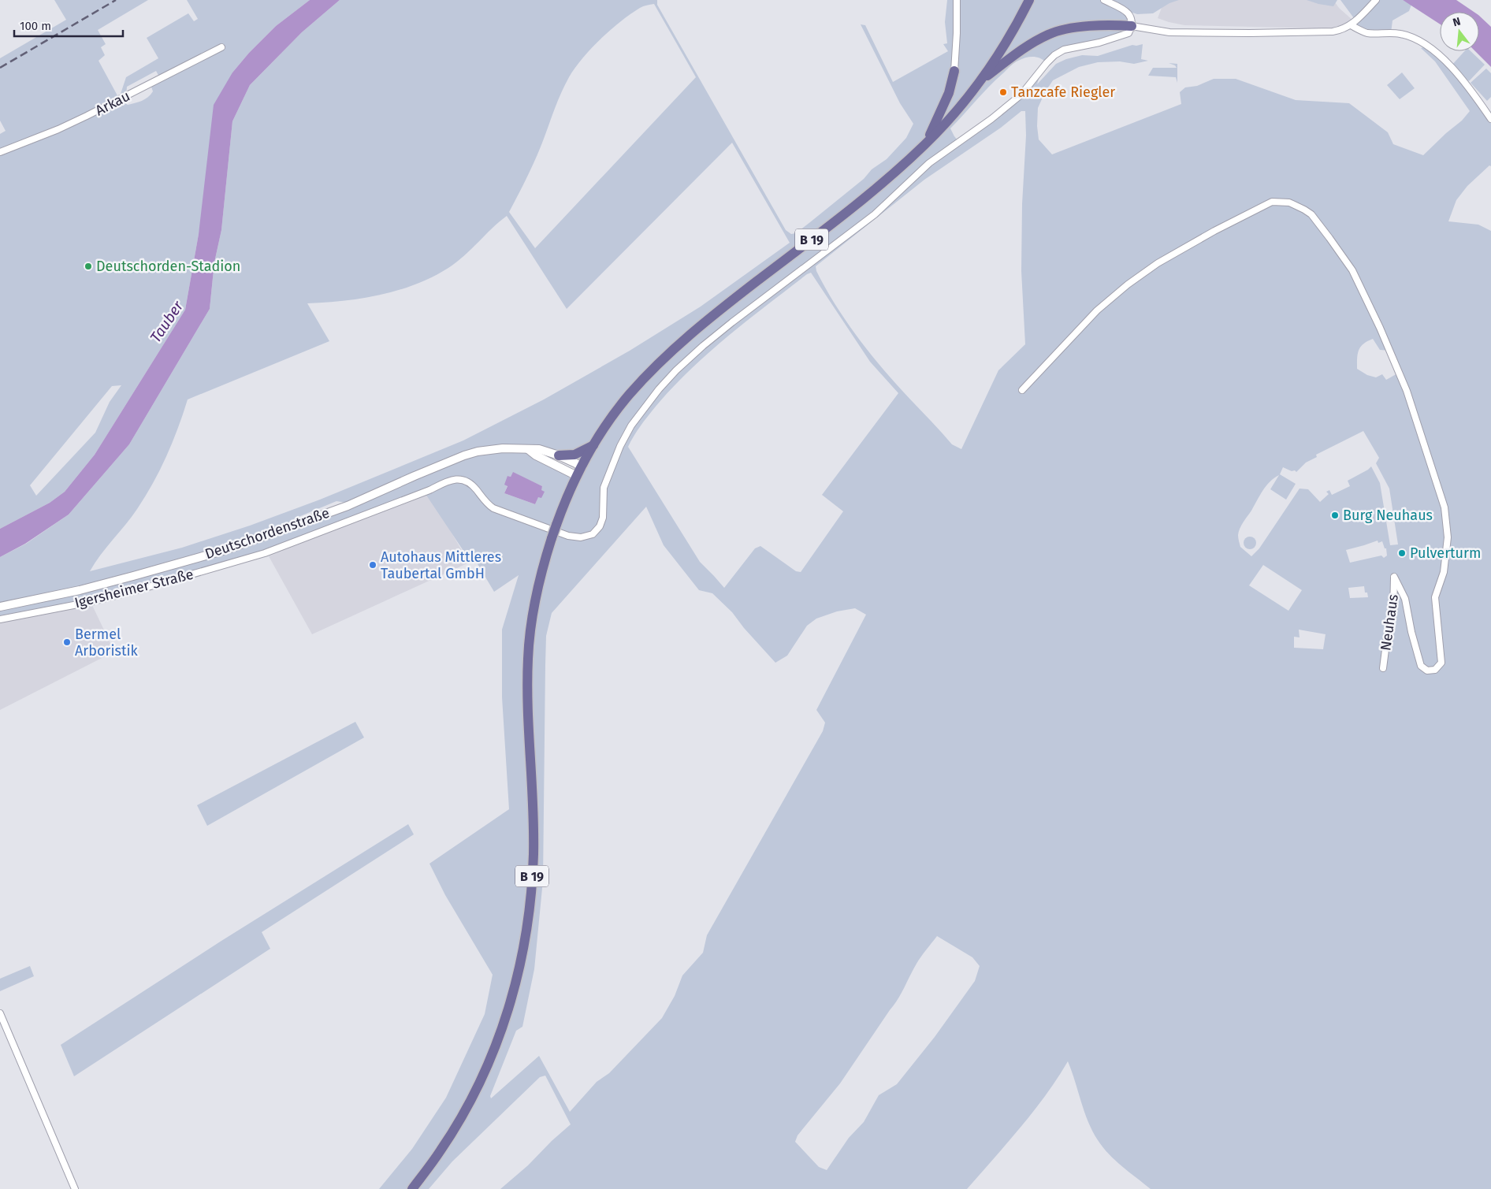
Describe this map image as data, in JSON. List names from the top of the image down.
{
  "streets": {
    "main road": ["B 19"],
    "street": [
      "Arkau",
      "Deutschordenstraße",
      "Igersheimer Straße",
      "Neuhaus"
    ]
  },
  "crossings": [
    ["B 19", "Deutschordenstraße"]
  ],
  "water": ["Tauber"],
  "places": [
    "Tanzcafe Riegler",
    "Deutschorden-Stadion",
    "Burg Neuhaus",
    "Pulverturm",
    "Autohaus Mittleres Taubertal GmbH",
    "Bermel Arboristik"
  ],
  "scale_bar": "100 m",
  "north": "top"
}
